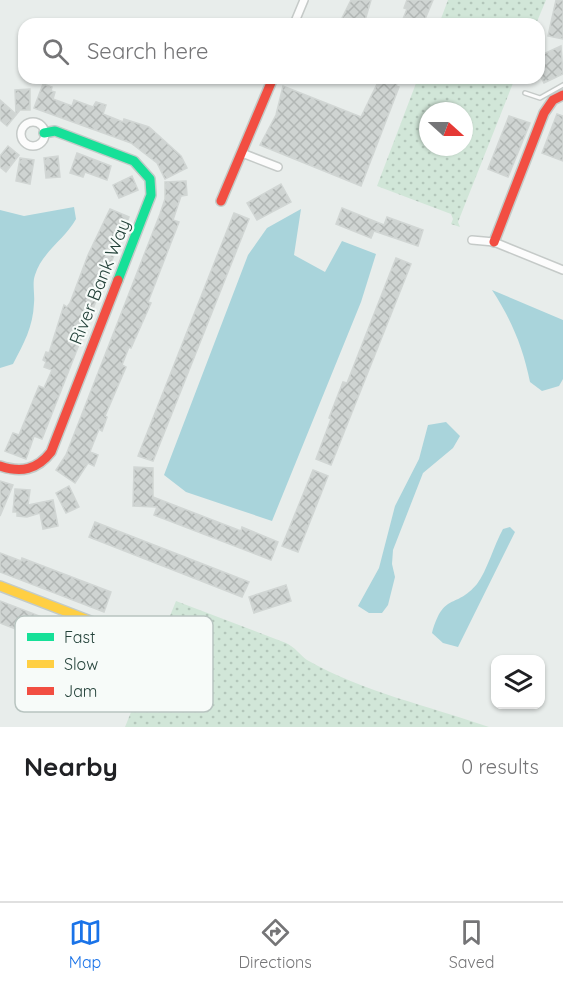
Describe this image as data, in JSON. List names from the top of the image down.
{
  "streets": {
    "street": ["River Bank Way"]
  },
  "legend": ["Fast", "Slow", "Jam"],
  "north": "right",
  "page": {
    "search": "Search here",
    "heading": ["Nearby", "0 results"],
    "nav": ["Map", "Directions", "Saved"]
  }
}
